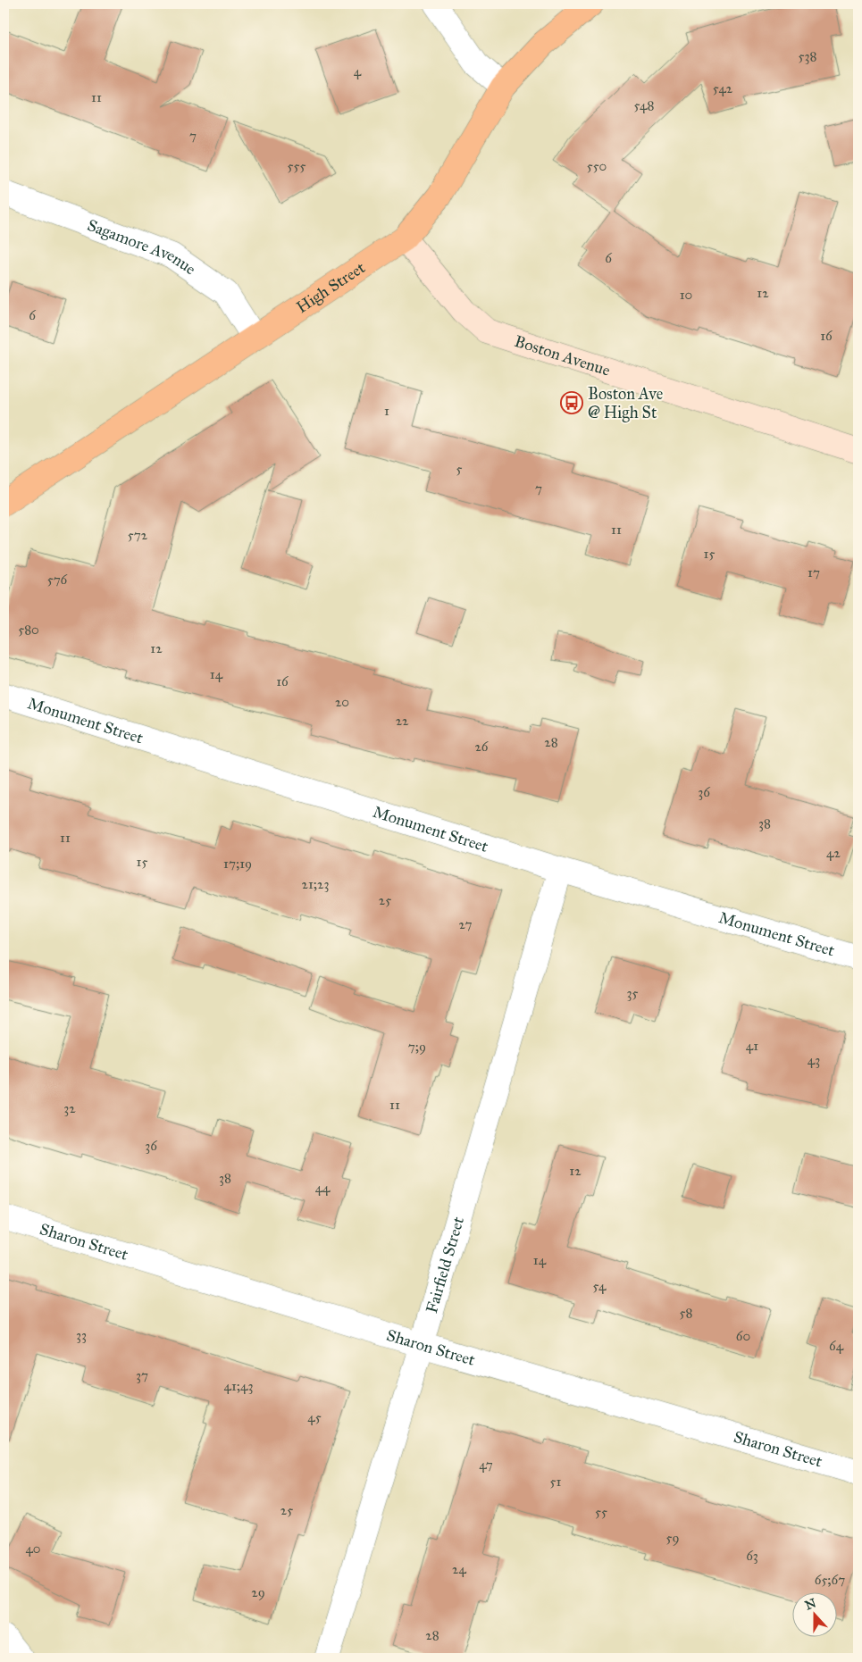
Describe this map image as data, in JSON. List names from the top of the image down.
{
  "streets": {
    "main road": ["High Street", "Boston Avenue"],
    "street": [
      "Sagamore Avenue",
      "Monument Street",
      "Sharon Street",
      "Fairfield Street"
    ]
  },
  "crossings": [
    ["Sagamore Avenue", "High Street"],
    ["High Street", "Boston Avenue"],
    ["Monument Street", "Fairfield Street"],
    ["Sharon Street", "Fairfield Street"]
  ],
  "places": {
    "bus stop": ["Boston Ave @ High St"]
  },
  "house_numbers": [
    "538",
    "4",
    "542",
    "11",
    "548",
    "7",
    "555",
    "550",
    "6",
    "12",
    "10",
    "6",
    "16",
    "1",
    "5",
    "7",
    "11",
    "572",
    "15",
    "17",
    "576",
    "580",
    "12",
    "14",
    "16",
    "20",
    "22",
    "28",
    "26",
    "36",
    "38",
    "11",
    "42",
    "15",
    "17;19",
    "21;23",
    "25",
    "27",
    "35",
    "41",
    "7;9",
    "43",
    "11",
    "32",
    "36",
    "12",
    "38",
    "44",
    "14",
    "54",
    "58",
    "33",
    "60",
    "64",
    "37",
    "41;43",
    "45",
    "47",
    "51",
    "25",
    "55",
    "59",
    "40",
    "63",
    "24",
    "65;67",
    "29",
    "28"
  ],
  "north": "top"
}
